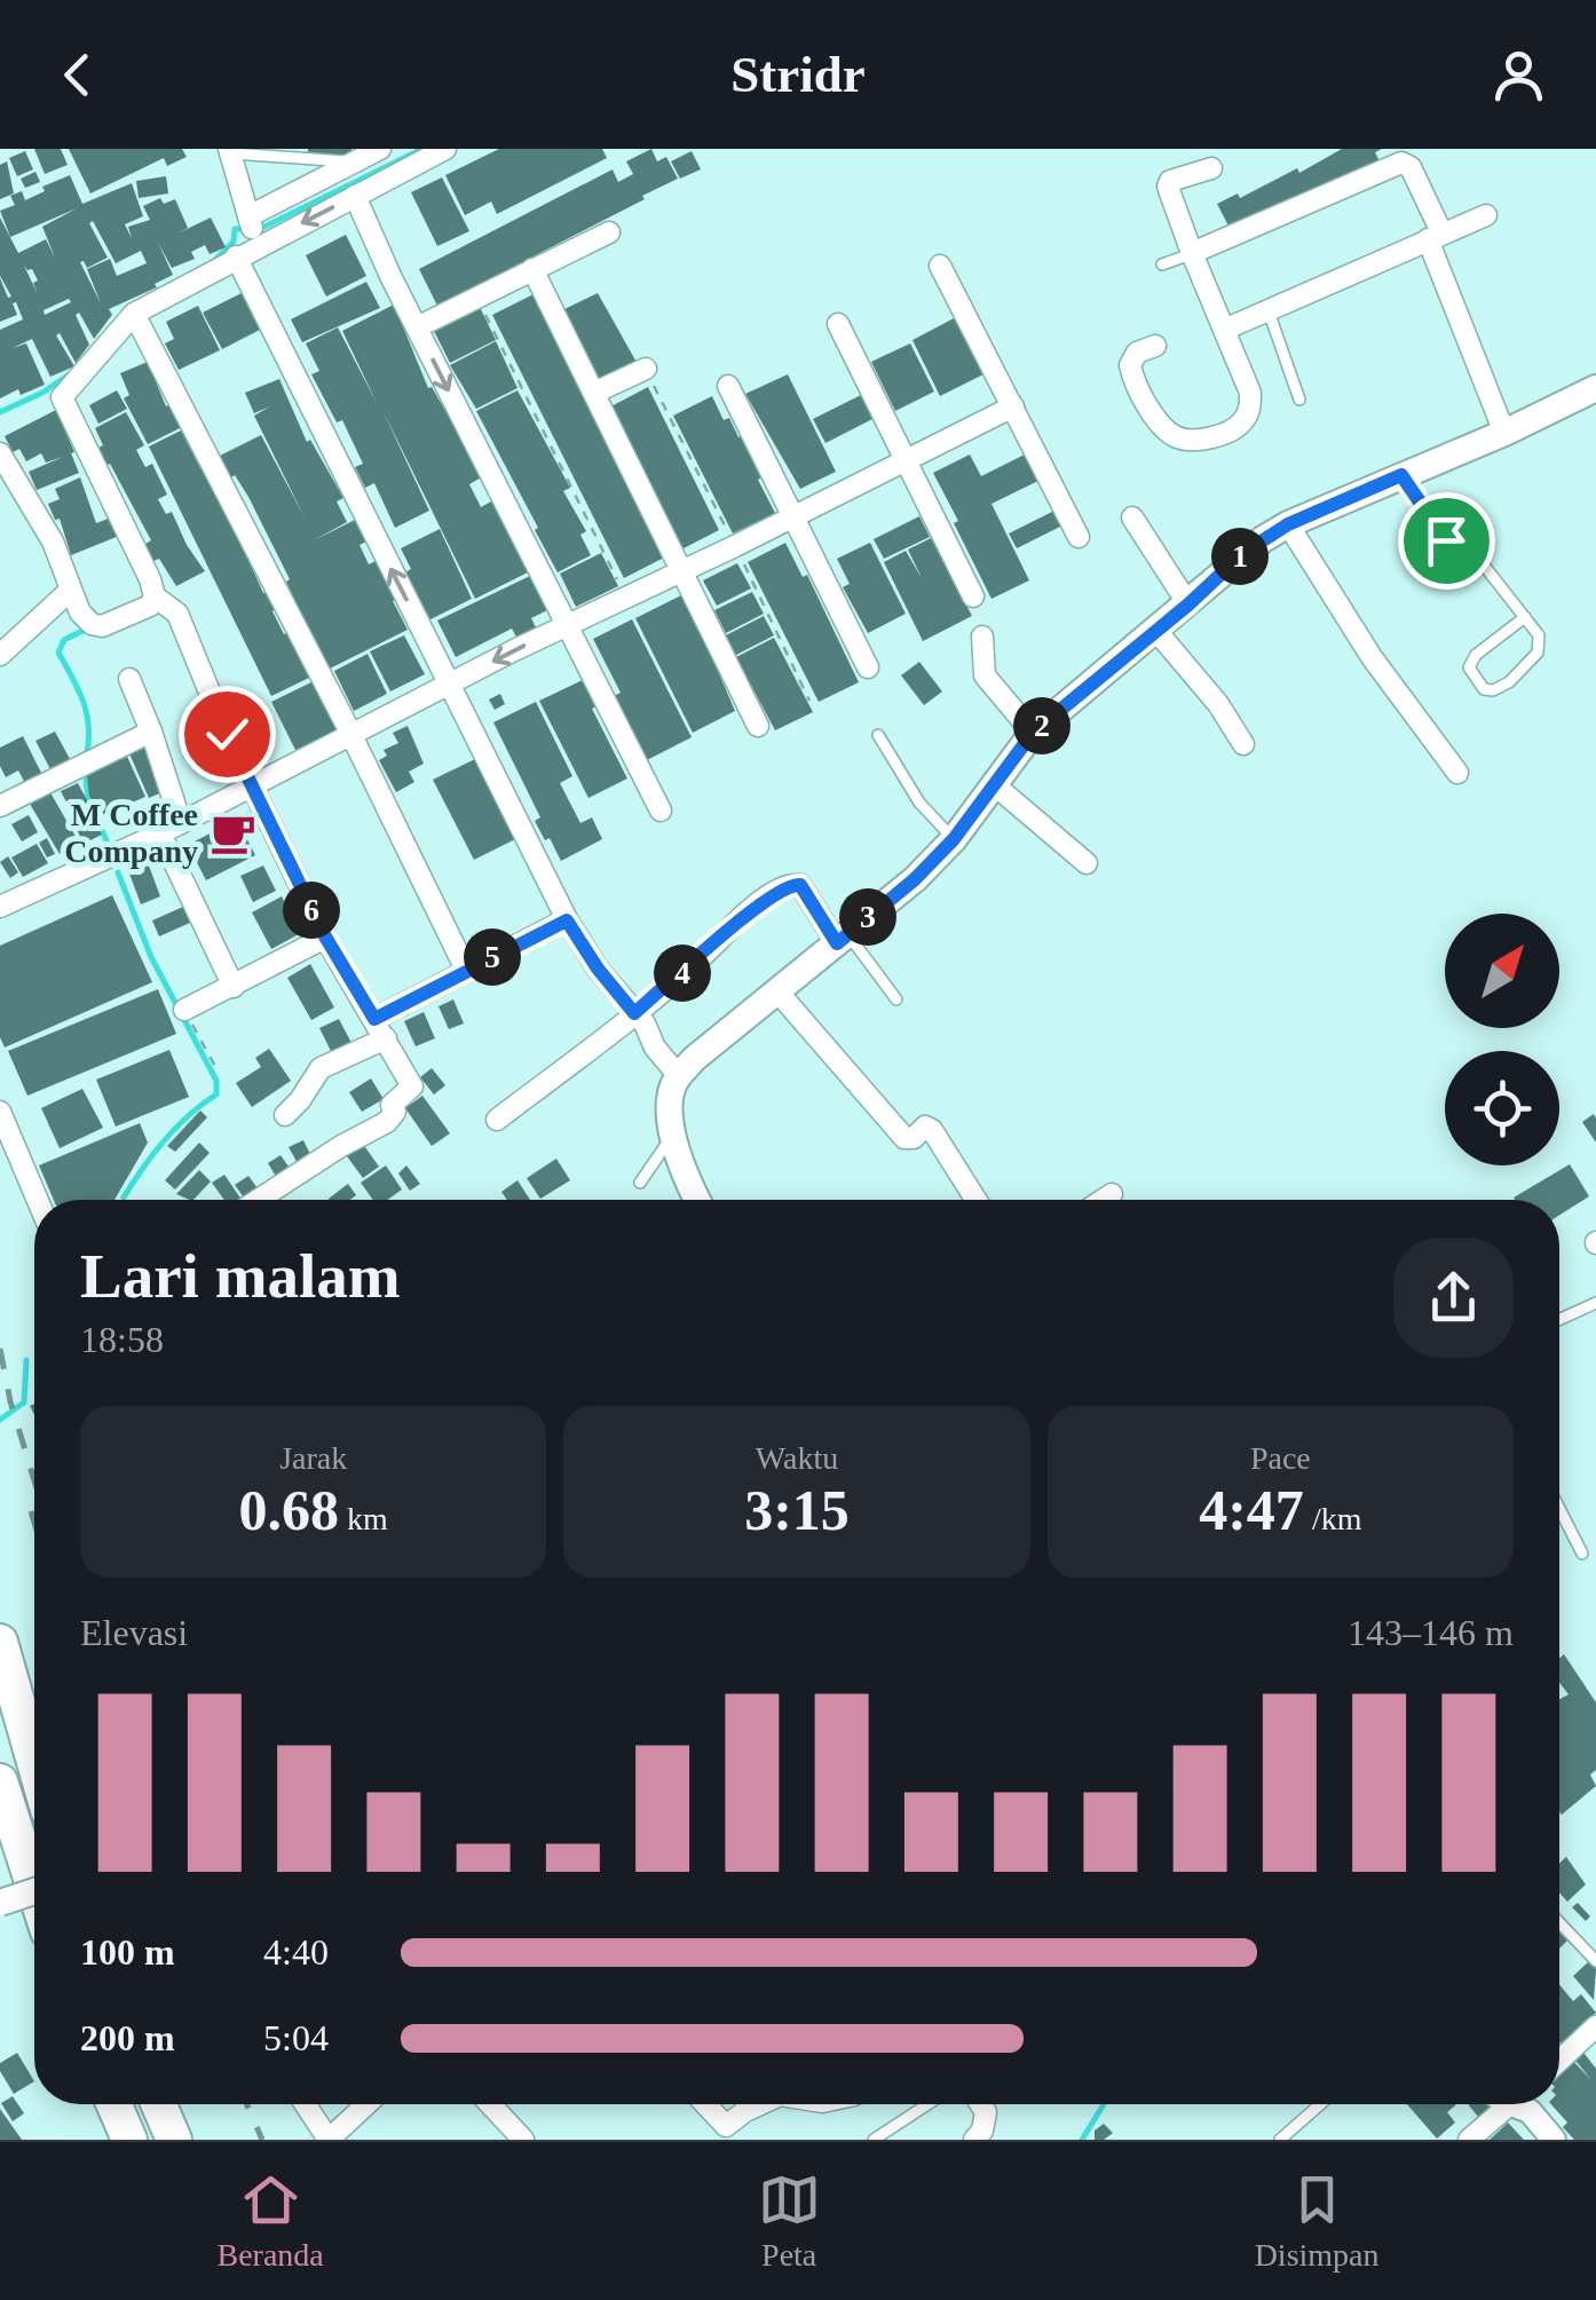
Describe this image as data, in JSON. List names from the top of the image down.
{
  "places": {
    "cafe": ["M Coffee Company"]
  },
  "north": "top right",
  "page": {
    "header": "Stridr",
    "pins": [
      "1",
      "2",
      "6",
      "3",
      "5",
      "4"
    ],
    "heading": ["Lari malam", "18:58"],
    "stats": [
      ["Jarak", "0.68 km"],
      ["Waktu", "3:15"],
      ["Pace", "4:47 /km"]
    ],
    "chart": ["Elevasi", "143–146 m"],
    "list": [
      {
        "name": "100 m",
        "note": "4:40"
      },
      {
        "name": "200 m",
        "note": "5:04"
      }
    ],
    "tabs": ["Beranda", "Peta", "Disimpan"]
  }
}
